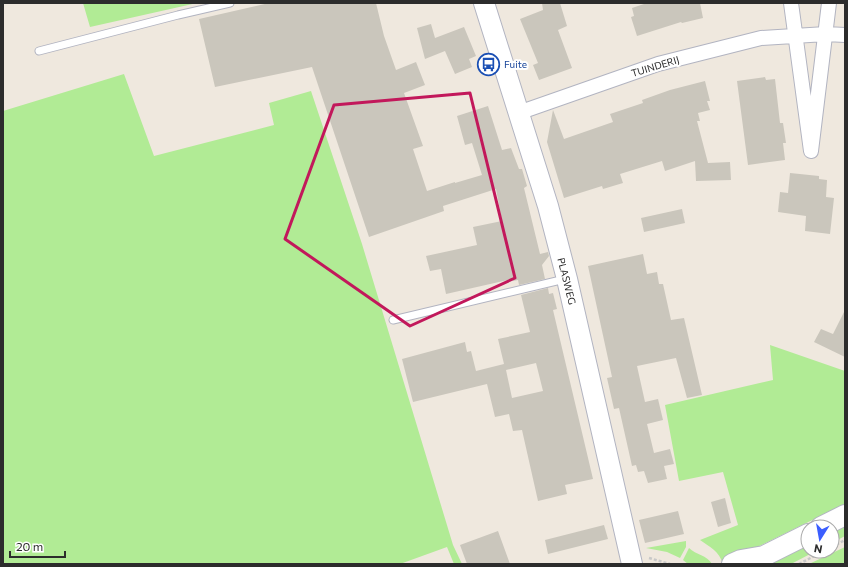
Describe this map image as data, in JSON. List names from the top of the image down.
{
  "streets": {
    "street": ["TUINDERIJ", "PLASWEG"]
  },
  "crossings": [
    ["TUINDERIJ", "PLASWEG"]
  ],
  "places": {
    "bus stop": ["Fuite"]
  },
  "scale_bar": "20 m",
  "north": "bottom"
}
